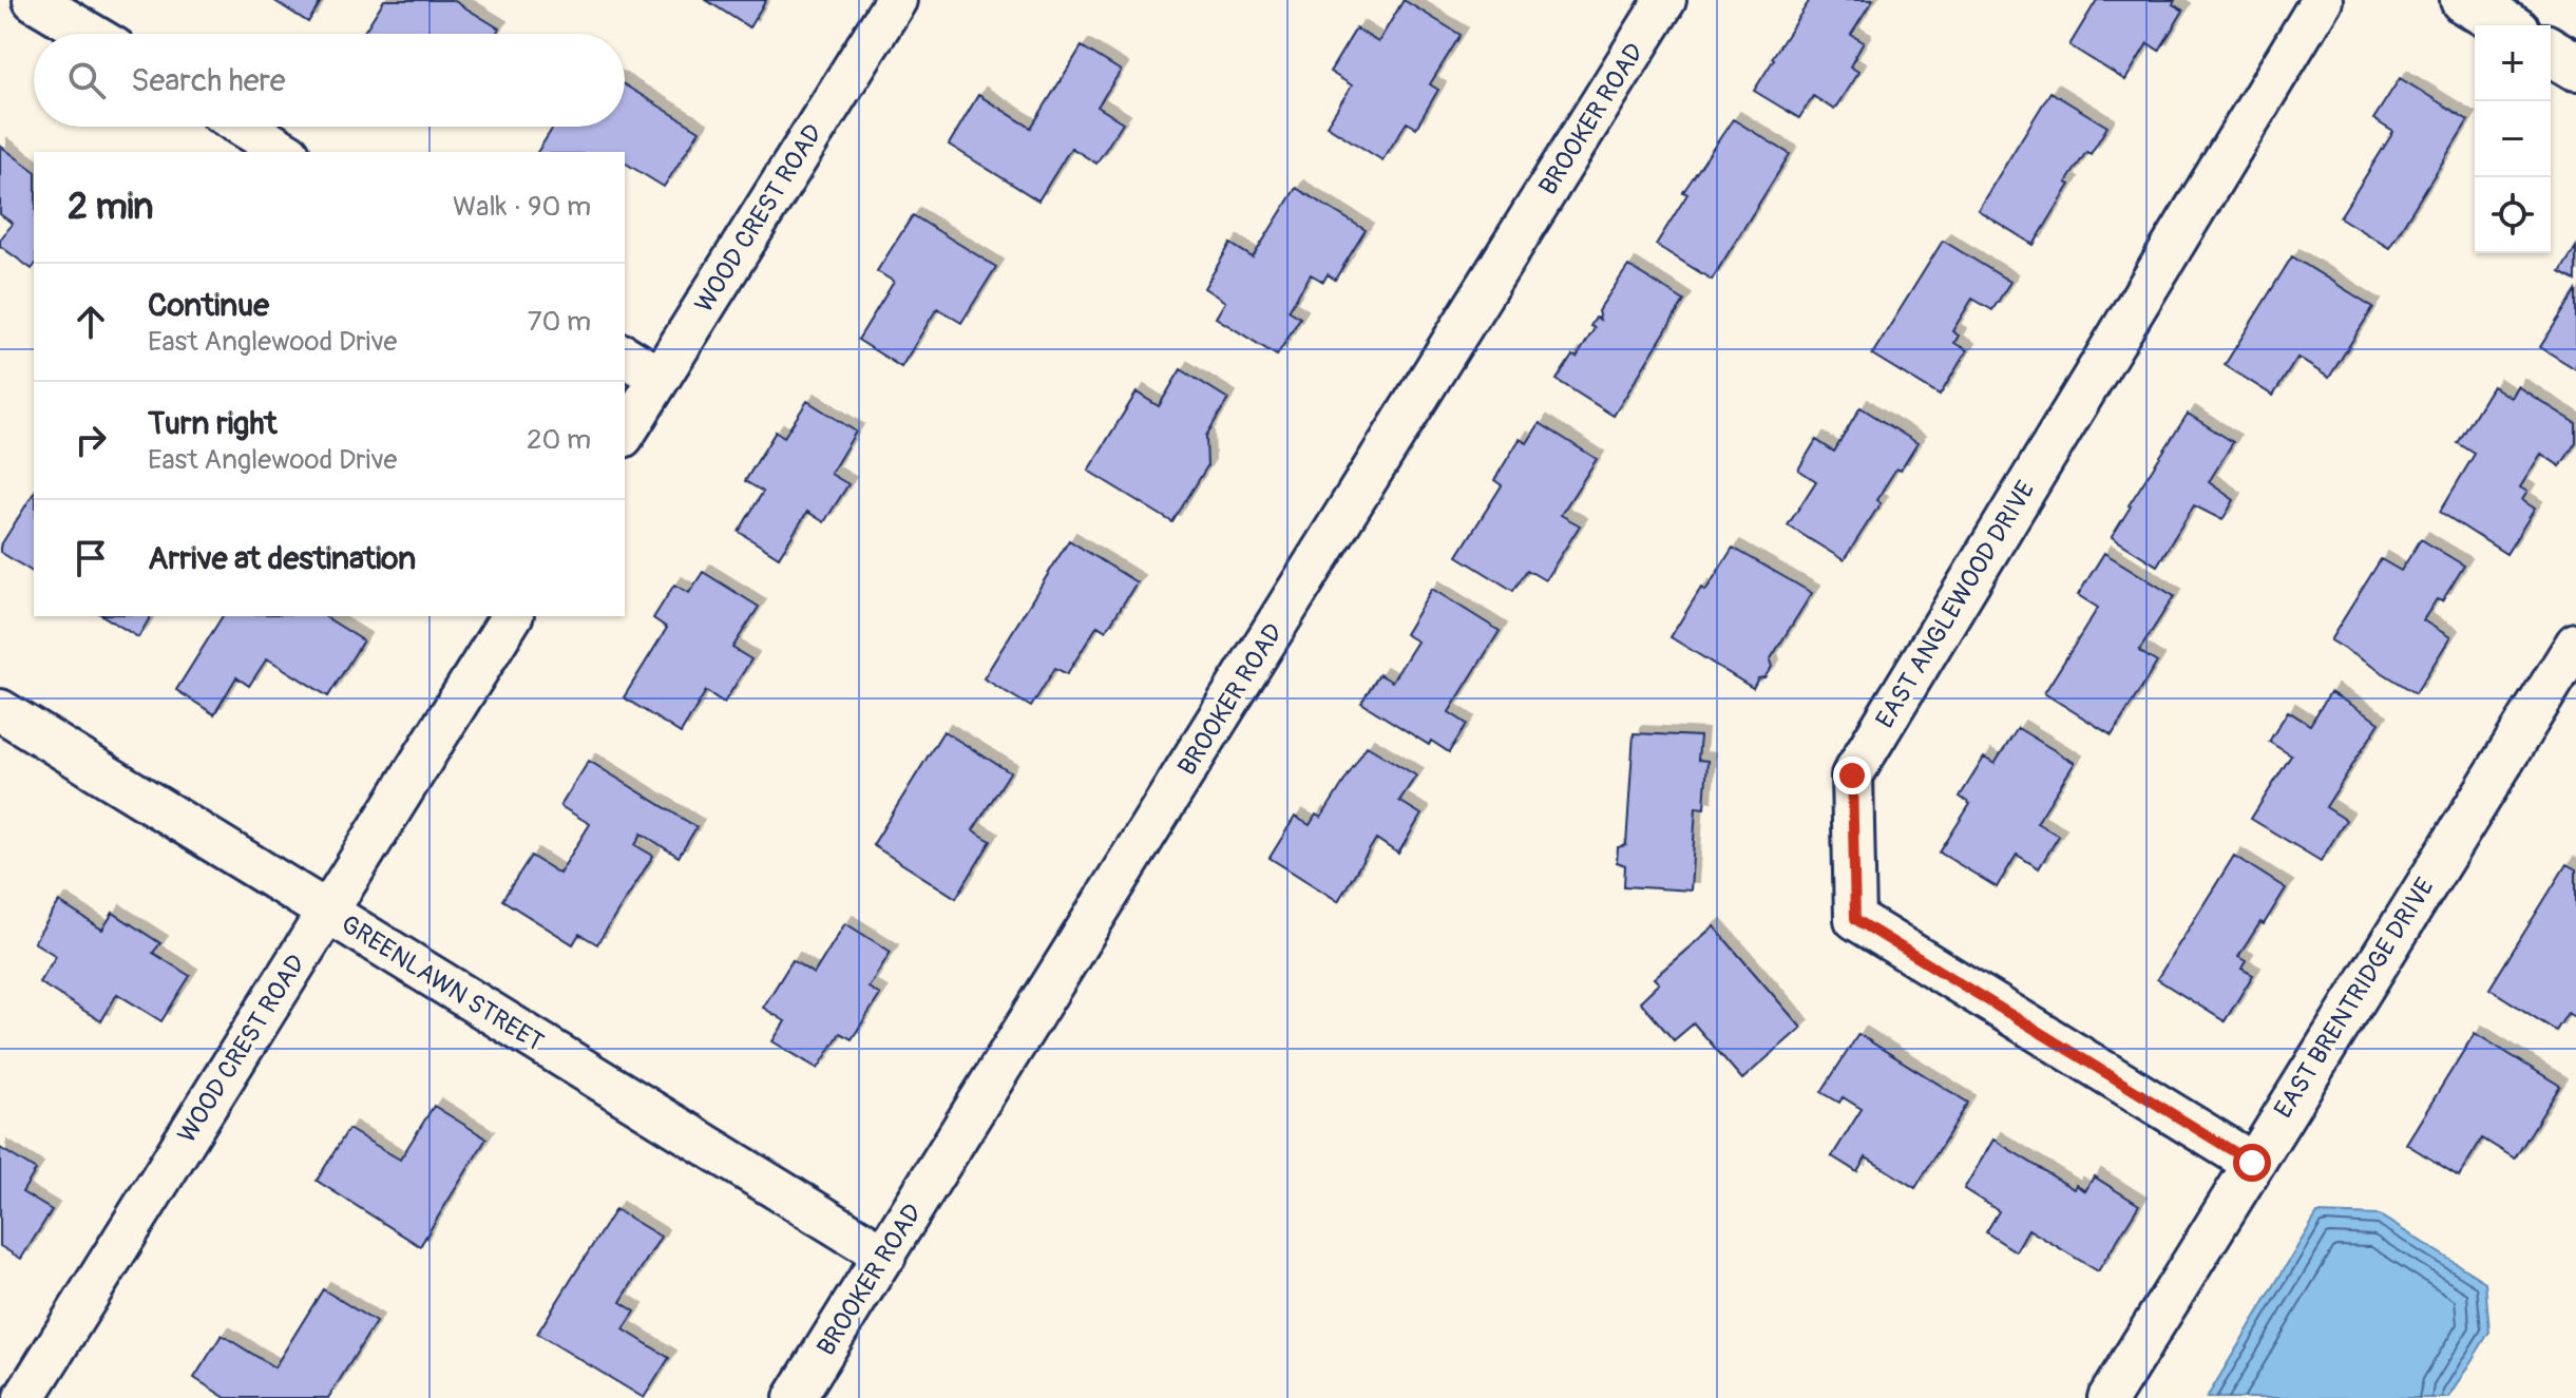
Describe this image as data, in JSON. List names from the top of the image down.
{
  "streets": {
    "street": [
      "BROOKER ROAD",
      "WOOD CREST ROAD",
      "EAST ANGLEWOOD DRIVE",
      "GREENLAWN STREET",
      "EAST BRENTRIDGE DRIVE"
    ]
  },
  "crossings": [
    ["BROOKER ROAD", "GREENLAWN STREET"],
    ["WOOD CREST ROAD", "GREENLAWN STREET"],
    ["EAST ANGLEWOOD DRIVE", "EAST BRENTRIDGE DRIVE"]
  ],
  "page": {
    "map_buttons": ["+", "−"],
    "search": "Search here",
    "heading": ["2 min", "Walk · 90 m"],
    "list": [
      ["Continue", "East Anglewood Drive", "70 m"],
      ["Turn right", "East Anglewood Drive", "20 m"],
      "Arrive at destination"
    ]
  }
}
